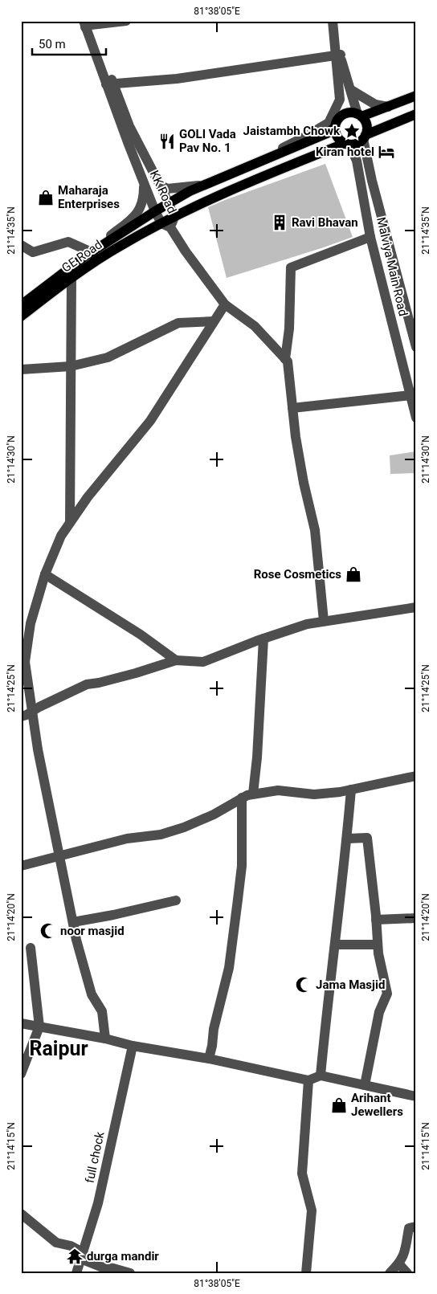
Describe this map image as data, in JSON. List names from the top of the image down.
{
  "streets": {
    "main road": ["GE Road"],
    "street": ["KK Road", "Malviya Main Road", "full chock"]
  },
  "crossings": [
    ["KK Road", "GE Road"],
    ["GE Road", "Malviya Main Road"]
  ],
  "districts": ["Raipur"],
  "places": {
    "place": ["Jaistambh Chowk"],
    "restaurant": ["GOLI Vada Pav No. 1"],
    "hotel": ["Kiran hotel"],
    "shop": ["Maharaja Enterprises", "Rose Cosmetics", "Arihant Jewellers"],
    "building": ["Ravi Bhavan"],
    "mosque": ["noor masjid", "Jama Masjid"],
    "temple": ["durga mandir"]
  },
  "scale_bar": "50 m",
  "coordinates": [
    "81°38'05\"E",
    "21°14'35\"N",
    "21°14'30\"N",
    "21°14'25\"N",
    "21°14'20\"N",
    "21°14'15\"N"
  ]
}
